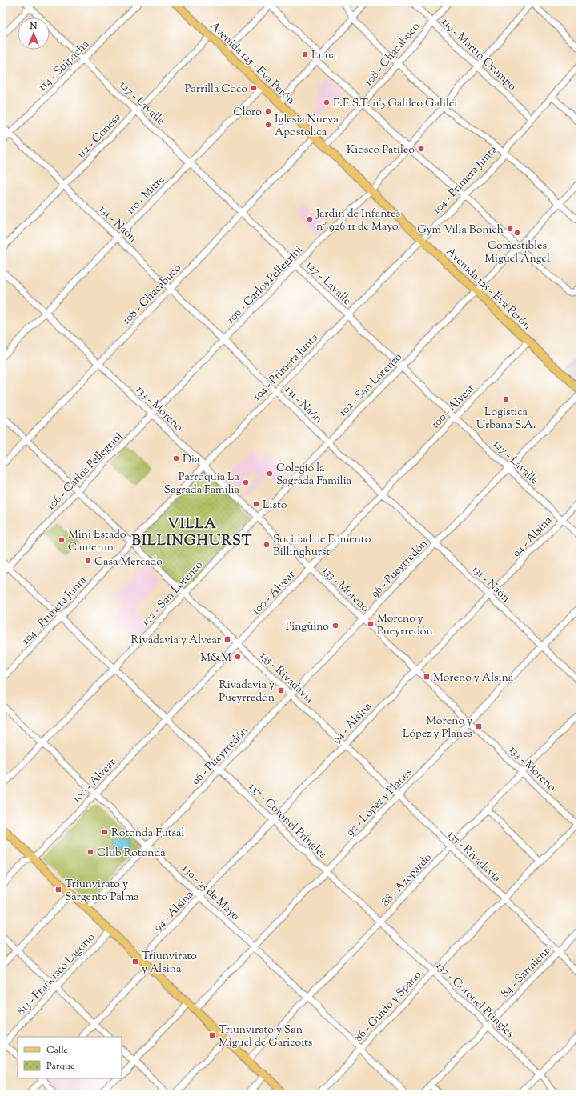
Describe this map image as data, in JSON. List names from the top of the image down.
{
  "streets": {
    "main road": ["Avenida 125 - Eva Perón"],
    "street": [
      "108 - Chacabuco",
      "119 - Martín Ocampo",
      "114 - Suipacha",
      "127 - Lavalle",
      "112 - Conesa",
      "104 - Primera Junta",
      "110 - Mitre",
      "131 - Naón",
      "106 - Carlos Pellegrini",
      "102 - San Lorenzo",
      "100 - Alvear",
      "133 - Moreno",
      "94 - Alsina",
      "96 - Pueyrredón",
      "135 - Rivadavia",
      "92 - López y Planes",
      "137 - Coronel Pringles",
      "88 - Azopardo",
      "139 - 25 de Mayo",
      "84 - Sarmiento",
      "813 - Francisco Lagorio",
      "86 - Guido y Spano"
    ]
  },
  "crossings": [
    ["108 - Chacabuco", "119 - Martín Ocampo"],
    ["108 - Chacabuco", "Avenida 125 - Eva Perón"],
    ["108 - Chacabuco", "127 - Lavalle"],
    ["108 - Chacabuco", "131 - Naón"],
    ["108 - Chacabuco", "133 - Moreno"],
    ["108 - Chacabuco", "135 - Rivadavia"],
    ["119 - Martín Ocampo", "104 - Primera Junta"],
    ["119 - Martín Ocampo", "106 - Carlos Pellegrini"],
    ["Avenida 125 - Eva Perón", "112 - Conesa"],
    ["Avenida 125 - Eva Perón", "104 - Primera Junta"],
    ["Avenida 125 - Eva Perón", "110 - Mitre"],
    ["Avenida 125 - Eva Perón", "106 - Carlos Pellegrini"],
    ["Avenida 125 - Eva Perón", "102 - San Lorenzo"],
    ["Avenida 125 - Eva Perón", "100 - Alvear"],
    ["114 - Suipacha", "127 - Lavalle"],
    ["114 - Suipacha", "131 - Naón"],
    ["127 - Lavalle", "112 - Conesa"],
    ["127 - Lavalle", "104 - Primera Junta"],
    ["127 - Lavalle", "110 - Mitre"],
    ["127 - Lavalle", "106 - Carlos Pellegrini"],
    ["127 - Lavalle", "102 - San Lorenzo"],
    ["127 - Lavalle", "100 - Alvear"],
    ["127 - Lavalle", "94 - Alsina"],
    ["127 - Lavalle", "96 - Pueyrredón"],
    ["112 - Conesa", "131 - Naón"],
    ["104 - Primera Junta", "131 - Naón"],
    ["104 - Primera Junta", "133 - Moreno"],
    ["104 - Primera Junta", "135 - Rivadavia"],
    ["104 - Primera Junta", "137 - Coronel Pringles"],
    ["110 - Mitre", "131 - Naón"],
    ["110 - Mitre", "133 - Moreno"],
    ["131 - Naón", "106 - Carlos Pellegrini"],
    ["131 - Naón", "102 - San Lorenzo"],
    ["131 - Naón", "100 - Alvear"],
    ["131 - Naón", "94 - Alsina"],
    ["131 - Naón", "96 - Pueyrredón"],
    ["131 - Naón", "92 - López y Planes"],
    ["106 - Carlos Pellegrini", "133 - Moreno"],
    ["106 - Carlos Pellegrini", "135 - Rivadavia"],
    ["106 - Carlos Pellegrini", "137 - Coronel Pringles"],
    ["102 - San Lorenzo", "133 - Moreno"],
    ["102 - San Lorenzo", "135 - Rivadavia"],
    ["102 - San Lorenzo", "137 - Coronel Pringles"],
    ["102 - San Lorenzo", "139 - 25 de Mayo"],
    ["100 - Alvear", "133 - Moreno"],
    ["100 - Alvear", "135 - Rivadavia"],
    ["100 - Alvear", "137 - Coronel Pringles"],
    ["100 - Alvear", "139 - 25 de Mayo"],
    ["133 - Moreno", "94 - Alsina"],
    ["133 - Moreno", "96 - Pueyrredón"],
    ["133 - Moreno", "92 - López y Planes"],
    ["133 - Moreno", "88 - Azopardo"],
    ["133 - Moreno", "86 - Guido y Spano"],
    ["94 - Alsina", "135 - Rivadavia"],
    ["94 - Alsina", "137 - Coronel Pringles"],
    ["94 - Alsina", "139 - 25 de Mayo"],
    ["96 - Pueyrredón", "135 - Rivadavia"],
    ["96 - Pueyrredón", "137 - Coronel Pringles"],
    ["96 - Pueyrredón", "139 - 25 de Mayo"],
    ["135 - Rivadavia", "92 - López y Planes"],
    ["135 - Rivadavia", "88 - Azopardo"],
    ["135 - Rivadavia", "84 - Sarmiento"],
    ["135 - Rivadavia", "86 - Guido y Spano"],
    ["92 - López y Planes", "137 - Coronel Pringles"],
    ["92 - López y Planes", "139 - 25 de Mayo"],
    ["137 - Coronel Pringles", "88 - Azopardo"],
    ["137 - Coronel Pringles", "84 - Sarmiento"],
    ["137 - Coronel Pringles", "86 - Guido y Spano"],
    ["88 - Azopardo", "139 - 25 de Mayo"],
    ["139 - 25 de Mayo", "86 - Guido y Spano"]
  ],
  "districts": ["VILLA BILLINGHURST"],
  "places": {
    "other": [
      "Luna",
      "Parrilla Coco",
      "E.E.S.T. n°5 Galileo Galilei",
      "Cloro",
      "Iglesia Nueva Apostolica",
      "Kiosco Patileo",
      "Jardín de Infantes nº 926 11 de Mayo",
      "Gym Villa Bonich",
      "Comestibles Miguel Ángel",
      "Logistica Urbana S.A.",
      "Dia",
      "Colegio la Sagrada Familia",
      "Parroquia La Sagrada Familia",
      "Listo",
      "Mini Estado Camerun",
      "Socidad de Fomento Billinghurst",
      "Casa Mercado",
      "Pingüino",
      "M&M",
      "Rotonda Futsal",
      "Club Rotonda"
    ],
    "transit": [
      "Moreno y Pueyrredón",
      "Rivadavia y Alvear",
      "Moreno y Alsina",
      "Rivadavia y Pueyrredón",
      "Moreno y López y Planes",
      "Triunvirato y Sargento Palma",
      "Triunvirato y Alsina",
      "Triunvirato y San Miguel de Garicoits"
    ]
  },
  "legend": ["Calle", "Parque"],
  "north": "top"
}
